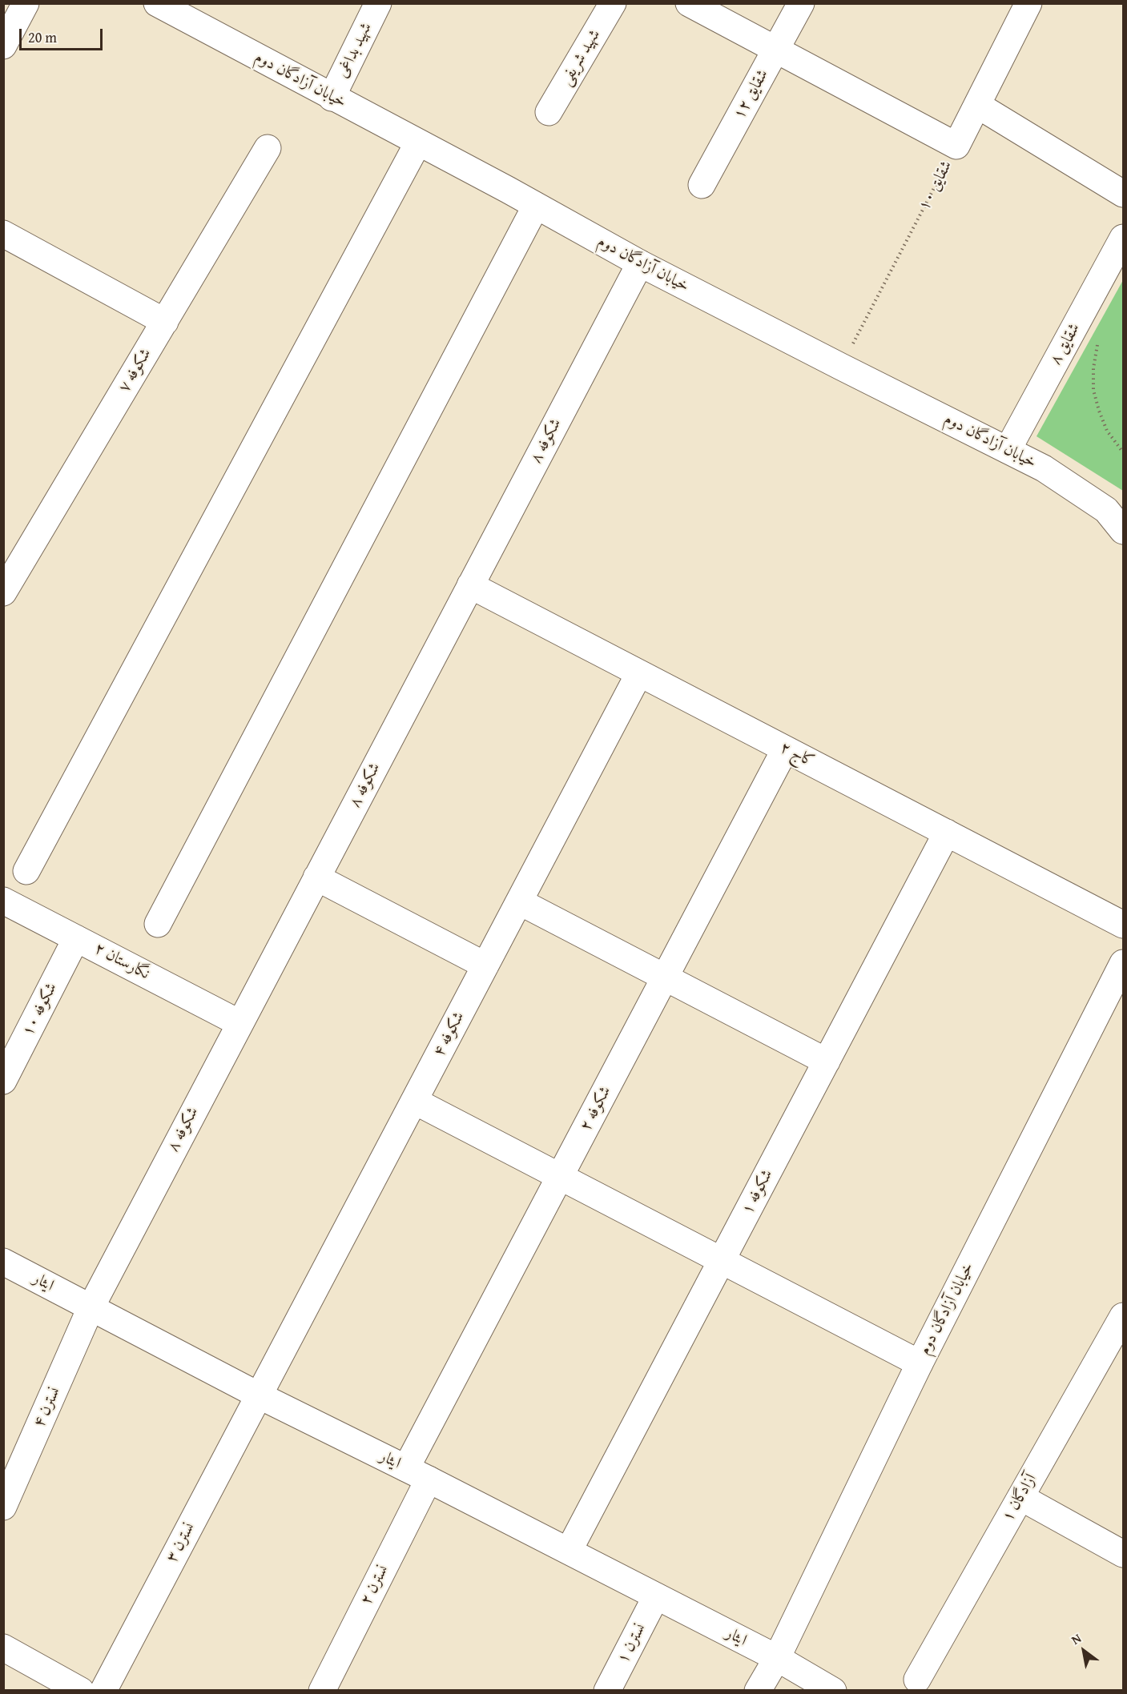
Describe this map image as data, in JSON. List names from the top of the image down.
{
  "streets": {
    "street": [
      "شهید بداغی",
      "شهید شریفی",
      "خیابان آزادگان دوم",
      "شقایق ۱۲",
      "شقایق ۱۰",
      "شقایق ۸",
      "شکوفه ۷",
      "شکوفه ۸",
      "کاج ۲",
      "نگارستان ۲",
      "شکوفه ۱۰",
      "شکوفه ۴",
      "شکوفه ۲",
      "شکوفه ۱",
      "ایثار",
      "نسترن ۴",
      "آزادگان ۱",
      "نسترن ۳",
      "نسترن ۲",
      "نسترن ۱"
    ]
  },
  "crossings": [
    ["شهید بداغی", "خیابان آزادگان دوم"],
    ["خیابان آزادگان دوم", "شقایق ۱۰"],
    ["خیابان آزادگان دوم", "شقایق ۸"],
    ["خیابان آزادگان دوم", "شکوفه ۸"],
    ["خیابان آزادگان دوم", "ایثار"],
    ["شکوفه ۸", "کاج ۲"],
    ["شکوفه ۸", "نگارستان ۲"],
    ["شکوفه ۸", "ایثار"],
    ["شکوفه ۸", "نسترن ۴"],
    ["کاج ۲", "شکوفه ۴"],
    ["کاج ۲", "شکوفه ۲"],
    ["کاج ۲", "شکوفه ۱"],
    ["نگارستان ۲", "شکوفه ۱۰"],
    ["شکوفه ۴", "ایثار"],
    ["شکوفه ۴", "نسترن ۳"],
    ["شکوفه ۲", "ایثار"],
    ["شکوفه ۲", "نسترن ۲"],
    ["شکوفه ۱", "ایثار"],
    ["ایثار", "نسترن ۴"],
    ["ایثار", "نسترن ۳"],
    ["ایثار", "نسترن ۲"],
    ["ایثار", "نسترن ۱"]
  ],
  "scale_bar": "20 m",
  "north": "top left"
}
